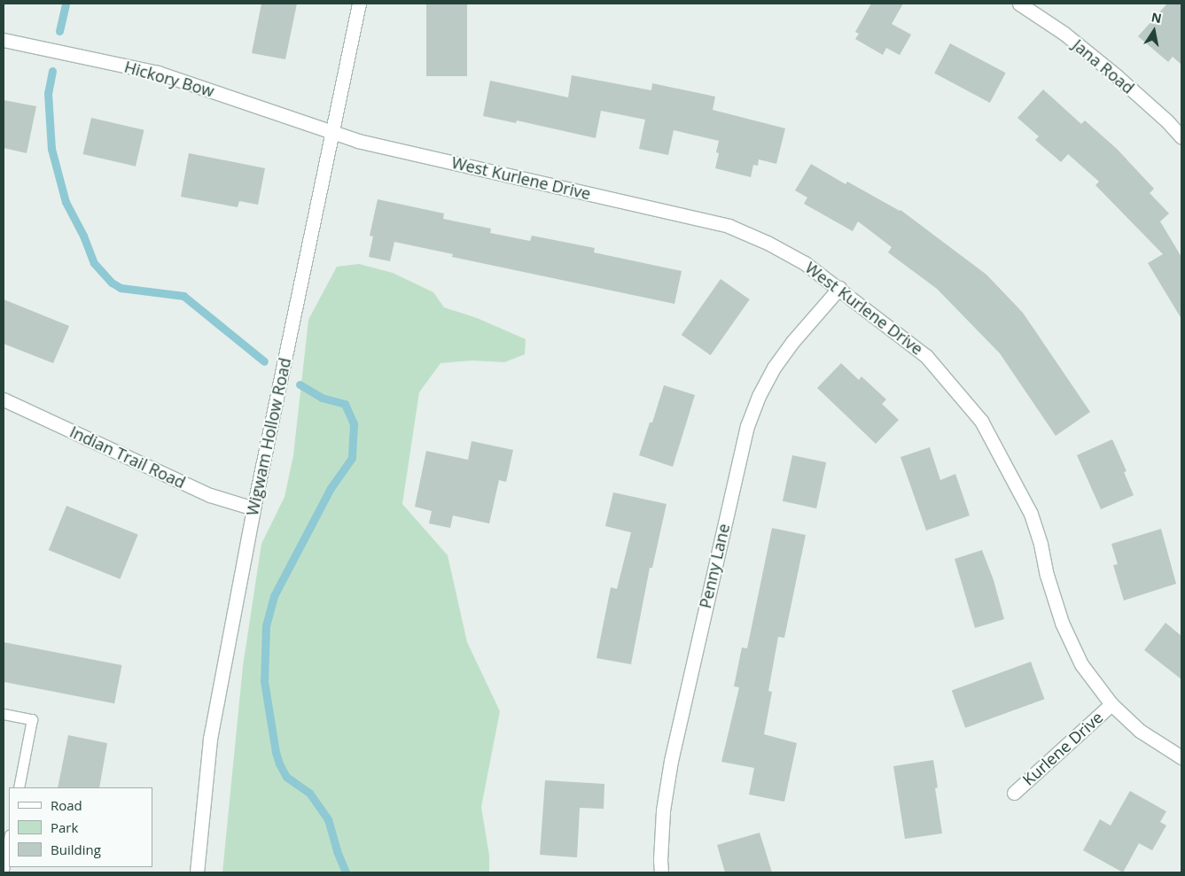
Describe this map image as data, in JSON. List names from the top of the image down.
{
  "streets": {
    "street": [
      "Jana Road",
      "Hickory Bow",
      "West Kurlene Drive",
      "Wigwam Hollow Road",
      "Indian Trail Road",
      "Penny Lane",
      "Kurlene Drive"
    ]
  },
  "crossings": [
    ["Hickory Bow", "West Kurlene Drive"],
    ["Hickory Bow", "Wigwam Hollow Road"],
    ["West Kurlene Drive", "Wigwam Hollow Road"],
    ["West Kurlene Drive", "Penny Lane"],
    ["West Kurlene Drive", "Kurlene Drive"],
    ["Wigwam Hollow Road", "Indian Trail Road"]
  ],
  "legend": ["Road", "Park", "Building"],
  "north": "top"
}
